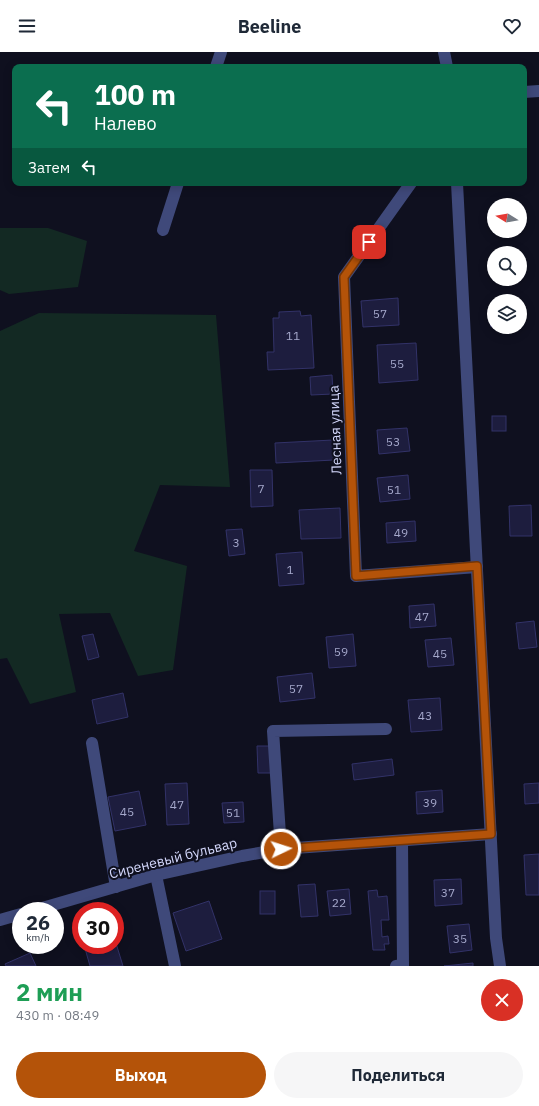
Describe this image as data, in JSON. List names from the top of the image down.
{
  "streets": {
    "street": ["Лесная улица", "Сиреневый бульвар"]
  },
  "house_numbers": [
    "57",
    "11",
    "55",
    "53",
    "7",
    "51",
    "49",
    "3",
    "1",
    "47",
    "59",
    "45",
    "57",
    "43",
    "39",
    "47",
    "45",
    "51",
    "37",
    "22",
    "35"
  ],
  "north": "left",
  "page": {
    "header": "Beeline",
    "turn": ["100 m", "Налево"],
    "then": "Затем",
    "speed": "26 km/h",
    "limit": "30",
    "heading": ["2 мин", "430 m · 08:49"],
    "buttons": ["Выход", "Поделиться"]
  }
}
